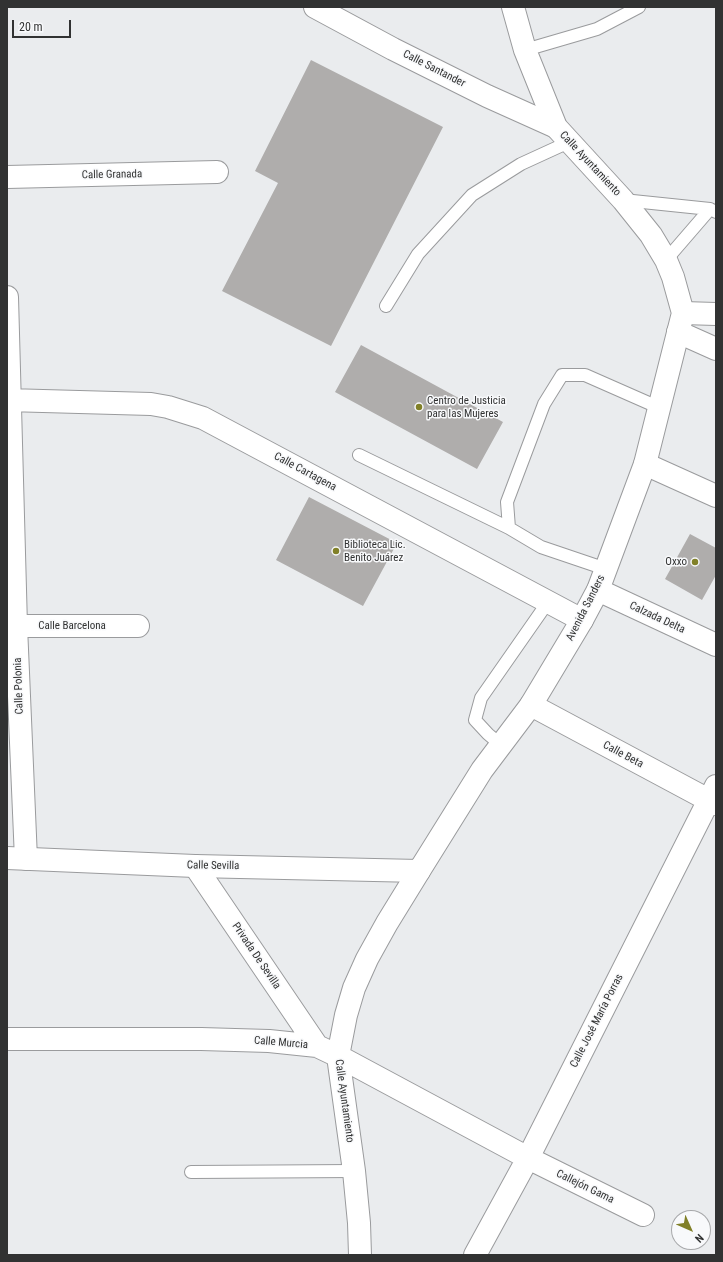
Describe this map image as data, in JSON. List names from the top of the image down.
{
  "streets": {
    "street": [
      "Calle Santander",
      "Calle Ayuntamiento",
      "Calle Granada",
      "Calle Cartagena",
      "Avenida Sanders",
      "Calzada Delta",
      "Calle Barcelona",
      "Calle Polonia",
      "Calle Beta",
      "Calle Sevilla",
      "Privada De Sevilla",
      "Calle José María Porras",
      "Calle Murcia",
      "Callejón Gama"
    ]
  },
  "crossings": [
    ["Calle Santander", "Calle Ayuntamiento"],
    ["Calle Ayuntamiento", "Avenida Sanders"],
    ["Calle Ayuntamiento", "Calle Sevilla"],
    ["Calle Ayuntamiento", "Calle Murcia"],
    ["Calle Cartagena", "Avenida Sanders"],
    ["Calle Cartagena", "Calle Polonia"],
    ["Avenida Sanders", "Calzada Delta"],
    ["Avenida Sanders", "Calle Beta"],
    ["Avenida Sanders", "Calle Sevilla"],
    ["Calle Barcelona", "Calle Polonia"],
    ["Calle Polonia", "Calle Sevilla"],
    ["Calle Beta", "Calle José María Porras"],
    ["Calle Sevilla", "Privada De Sevilla"],
    ["Privada De Sevilla", "Calle Murcia"],
    ["Calle José María Porras", "Calle Murcia"],
    ["Calle José María Porras", "Callejón Gama"],
    ["Calle Murcia", "Callejón Gama"]
  ],
  "places": ["Centro de Justicia para las Mujeres", "Biblioteca Lic. Benito Juárez", "Oxxo"],
  "scale_bar": "20 m",
  "north": "bottom right"
}
